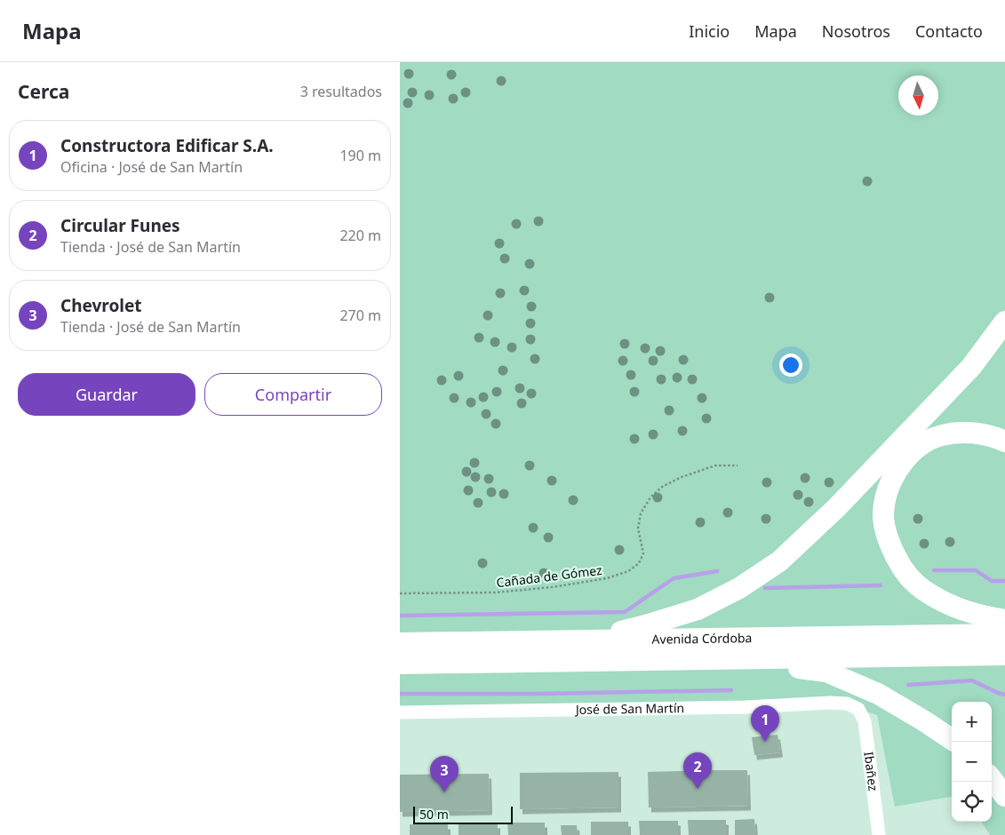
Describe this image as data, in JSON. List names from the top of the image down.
{
  "streets": {
    "main road": ["Avenida Córdoba"],
    "street": ["José de San Martín", "Ibañez"],
    "path": ["Cañada de Gómez"]
  },
  "crossings": [
    ["José de San Martín", "Ibañez"]
  ],
  "scale_bar": "50 m",
  "north": "bottom",
  "page": {
    "header": "Mapa",
    "nav": [
      "Inicio",
      "Mapa",
      "Nosotros",
      "Contacto"
    ],
    "heading": ["Cerca", "3 resultados"],
    "list": [
      {
        "mark": "1",
        "name": "Constructora Edificar S.A.",
        "note": "Oficina · José de San Martín",
        "value": "190 m"
      },
      {
        "mark": "2",
        "name": "Circular Funes",
        "note": "Tienda · José de San Martín",
        "value": "220 m"
      },
      {
        "mark": "3",
        "name": "Chevrolet",
        "note": "Tienda · José de San Martín",
        "value": "270 m"
      }
    ],
    "buttons": ["Guardar", "Compartir"],
    "map_buttons": ["+", "−"],
    "pins": ["1", "2", "3"],
    "scale": "50 m"
  }
}
